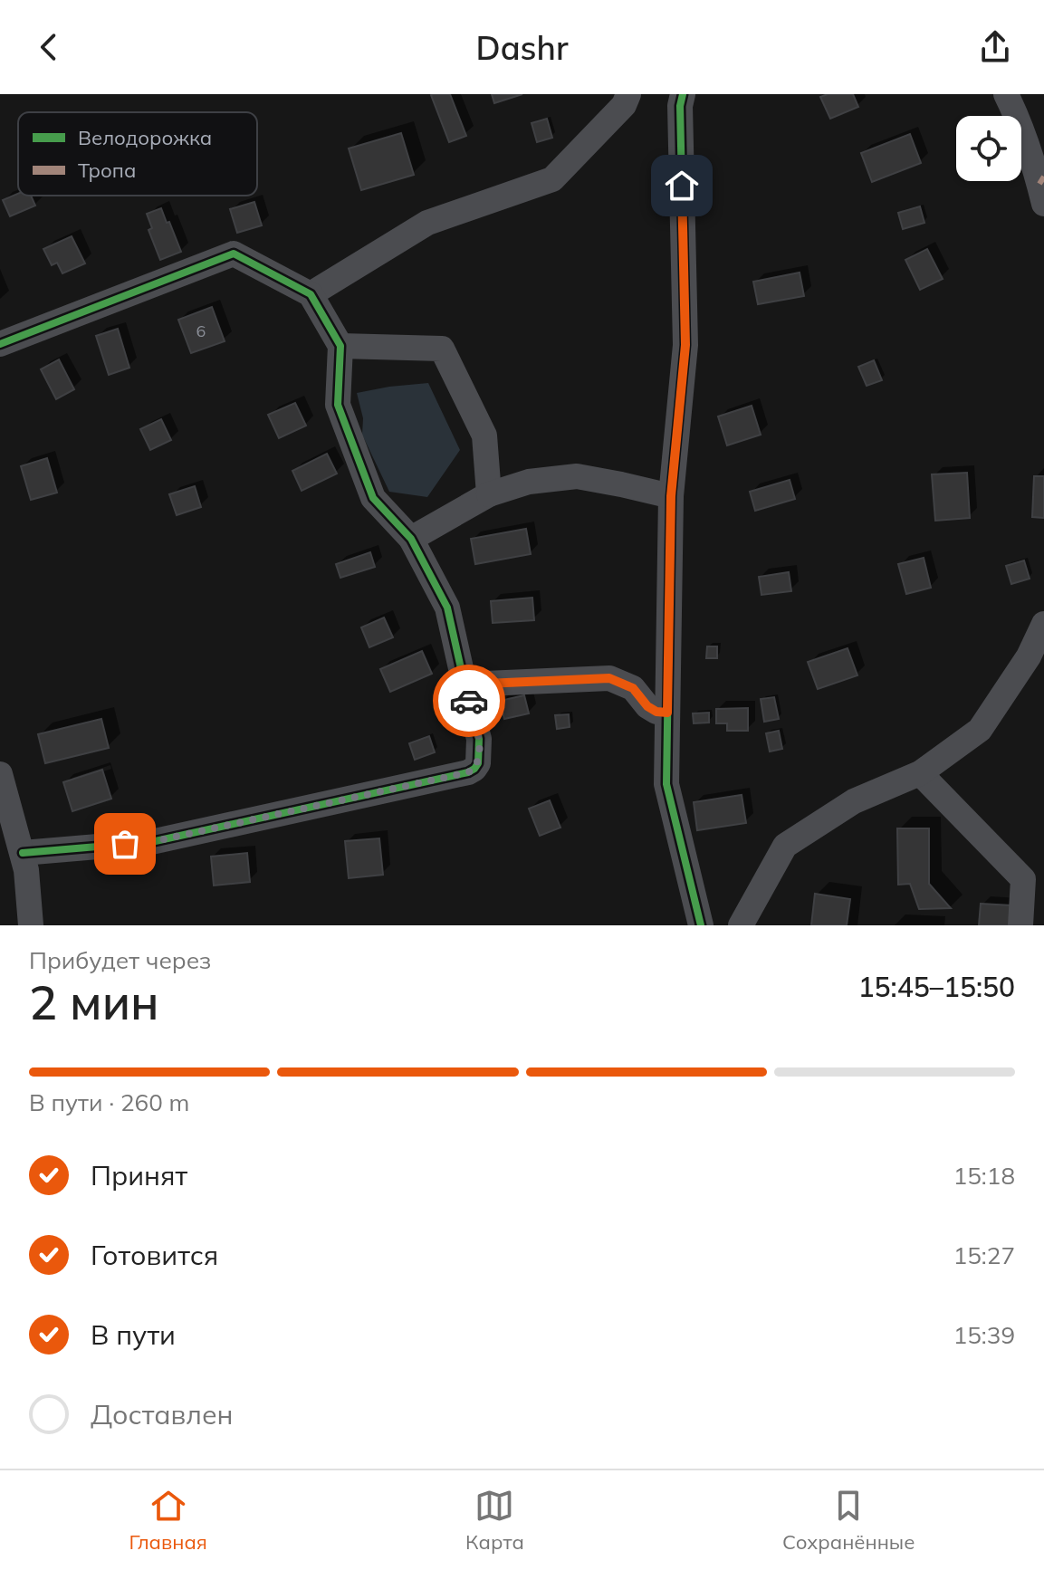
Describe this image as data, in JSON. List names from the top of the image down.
{
  "house_numbers": ["6"],
  "legend": ["Велодорожка", "Тропа"],
  "page": {
    "header": "Dashr",
    "heading": ["2 мин", "Прибудет через", "15:45–15:50"],
    "bar": "В пути · 260 m",
    "list": [
      ["Принят", "15:18"],
      ["Готовится", "15:27"],
      ["В пути", "15:39"],
      "Доставлен"
    ],
    "tabs": ["Главная", "Карта", "Сохранённые"]
  }
}
